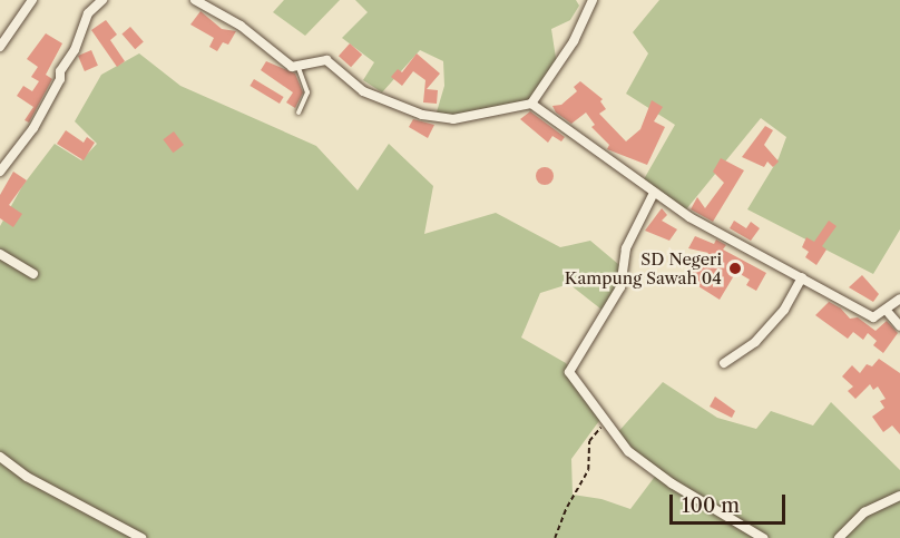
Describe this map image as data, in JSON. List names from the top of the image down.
{
  "places": ["SD Negeri Kampung Sawah 04"],
  "scale_bar": "100 m"
}
